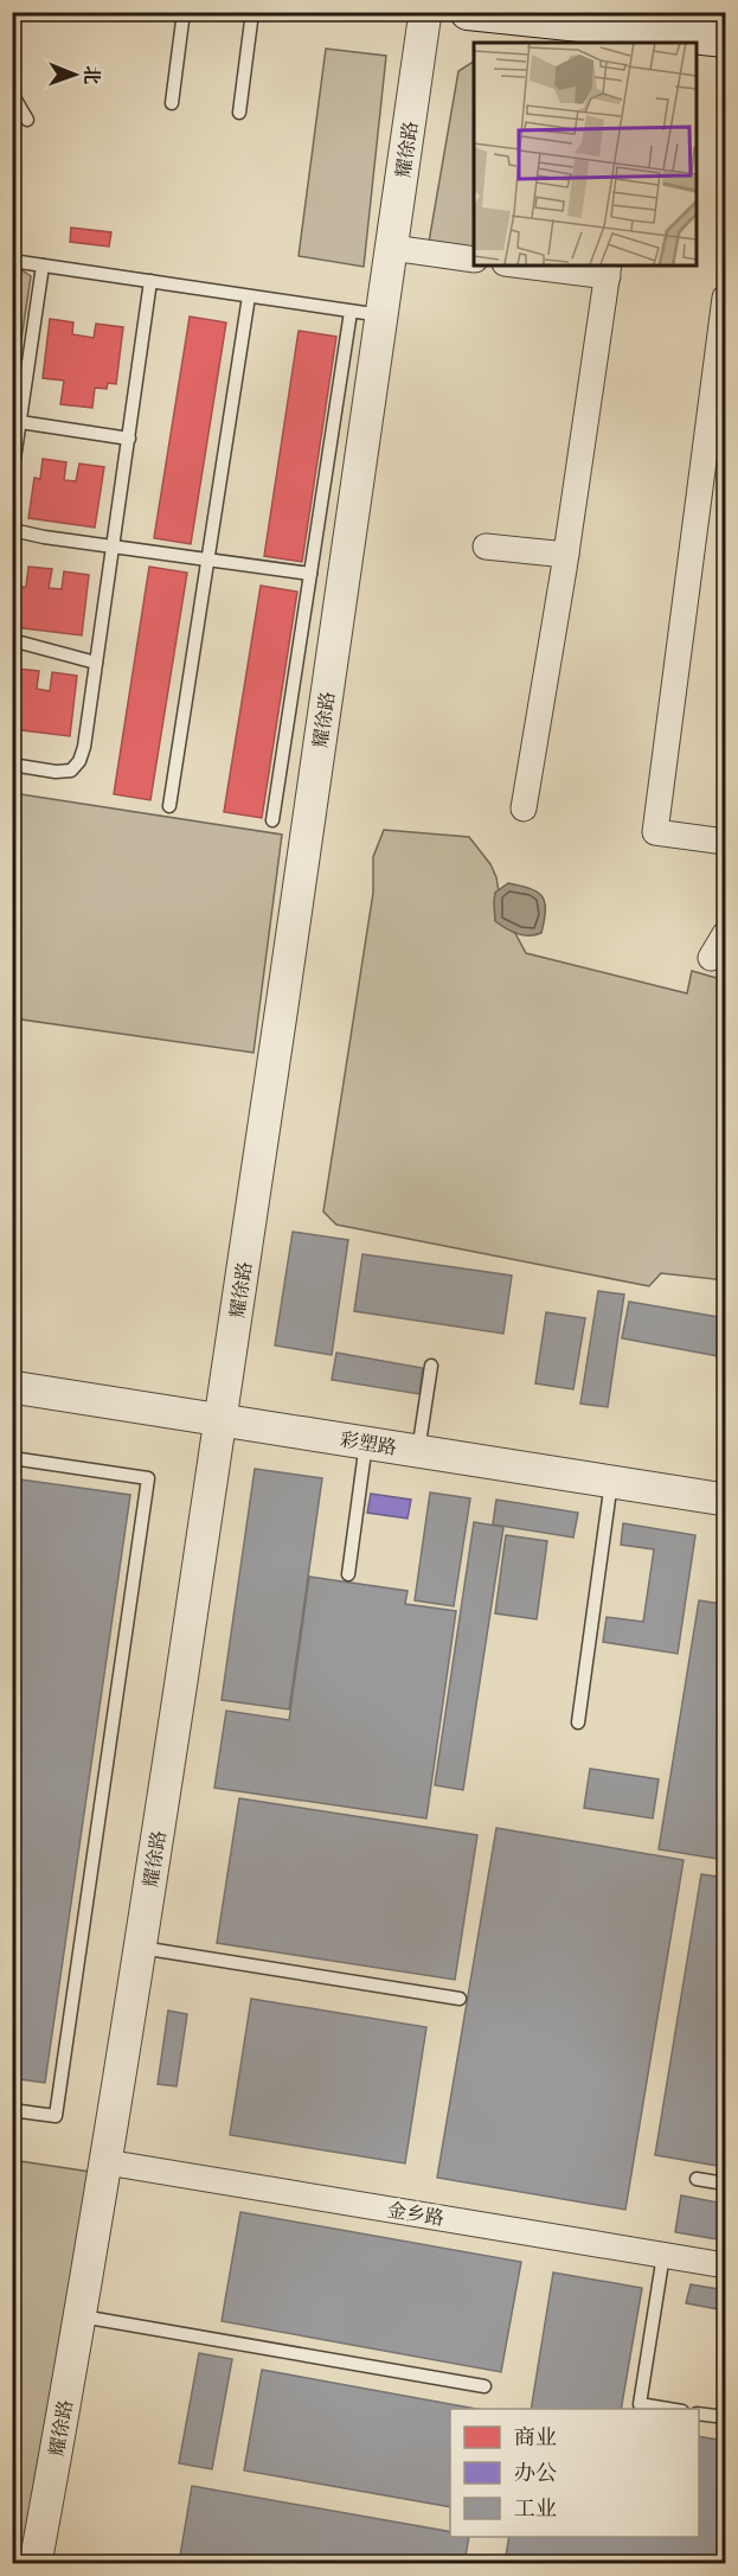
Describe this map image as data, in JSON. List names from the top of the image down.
{
  "streets": {
    "street": ["耀徐路", "彩塑路", "金乡路"]
  },
  "crossings": [
    ["耀徐路", "彩塑路"],
    ["耀徐路", "金乡路"]
  ],
  "legend": ["商业", "办公", "工业"],
  "north": "right"
}
